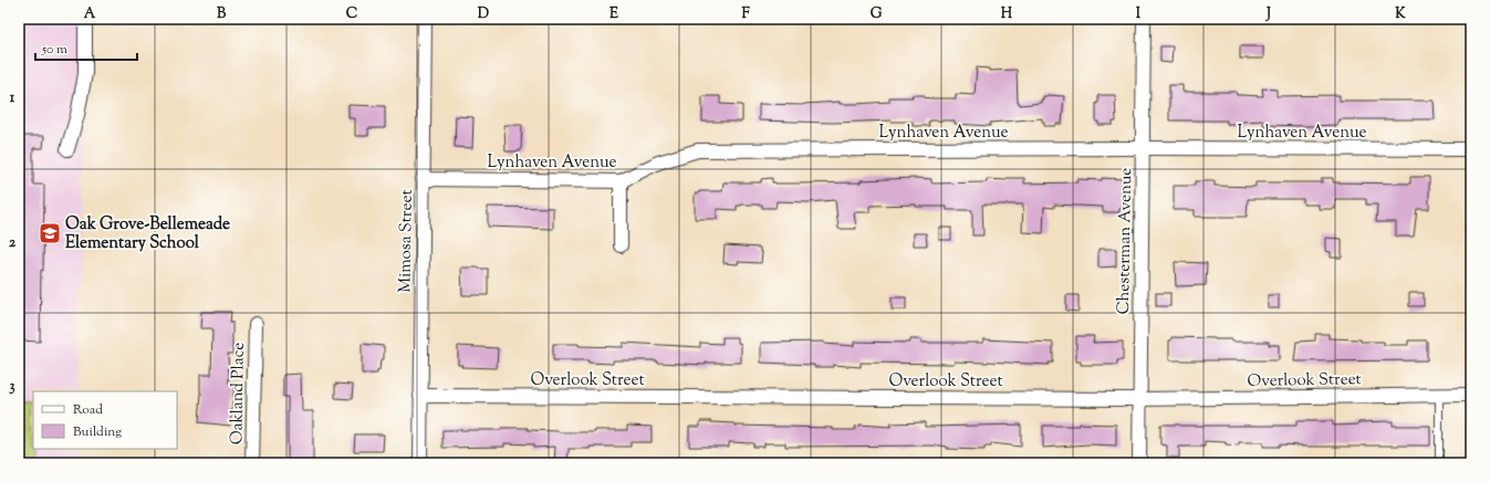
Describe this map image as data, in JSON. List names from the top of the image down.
{
  "streets": {
    "street": [
      "Lynhaven Avenue",
      "Mimosa Street",
      "Chesterman Avenue",
      "Overlook Street",
      "Oakland Place"
    ]
  },
  "crossings": [
    ["Lynhaven Avenue", "Mimosa Street"],
    ["Lynhaven Avenue", "Chesterman Avenue"],
    ["Mimosa Street", "Overlook Street"],
    ["Chesterman Avenue", "Overlook Street"]
  ],
  "places": {
    "school or university": ["Oak Grove-Bellemeade Elementary School"]
  },
  "legend": ["Road", "Building"],
  "scale_bar": "50 m",
  "grid": {
    "columns": [
      "A",
      "B",
      "C",
      "D",
      "E",
      "F",
      "G",
      "H",
      "I",
      "J",
      "K"
    ],
    "rows": ["1", "2", "3"]
  }
}
